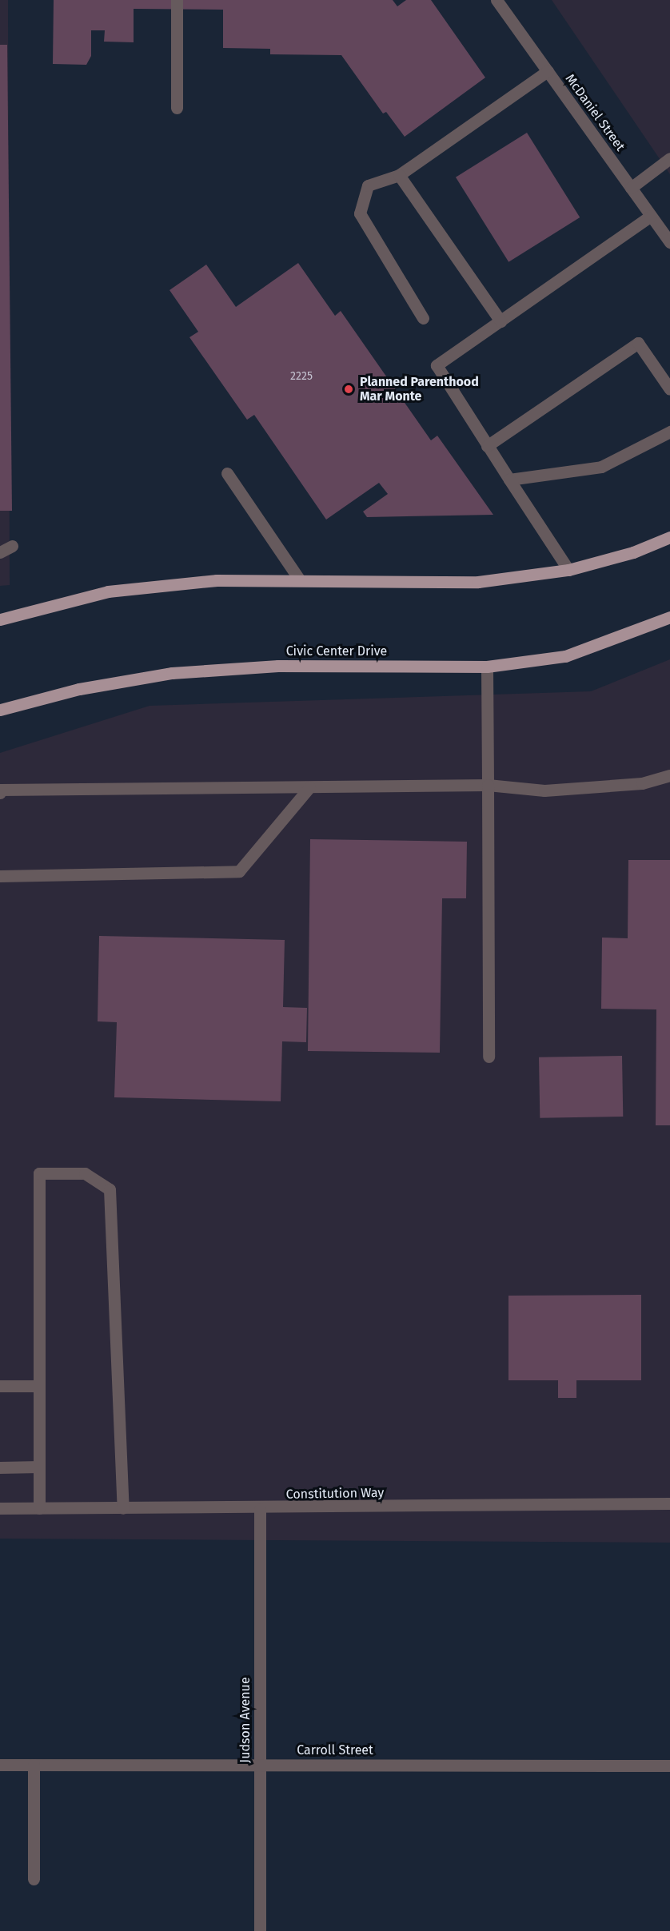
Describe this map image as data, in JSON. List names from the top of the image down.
{
  "streets": {
    "main road": ["Civic Center Drive"],
    "street": [
      "McDaniel Street",
      "Constitution Way",
      "Judson Avenue",
      "Carroll Street"
    ]
  },
  "crossings": [
    ["Constitution Way", "Judson Avenue"],
    ["Judson Avenue", "Carroll Street"]
  ],
  "places": ["Planned Parenthood Mar Monte"],
  "house_numbers": ["2225"]
}
